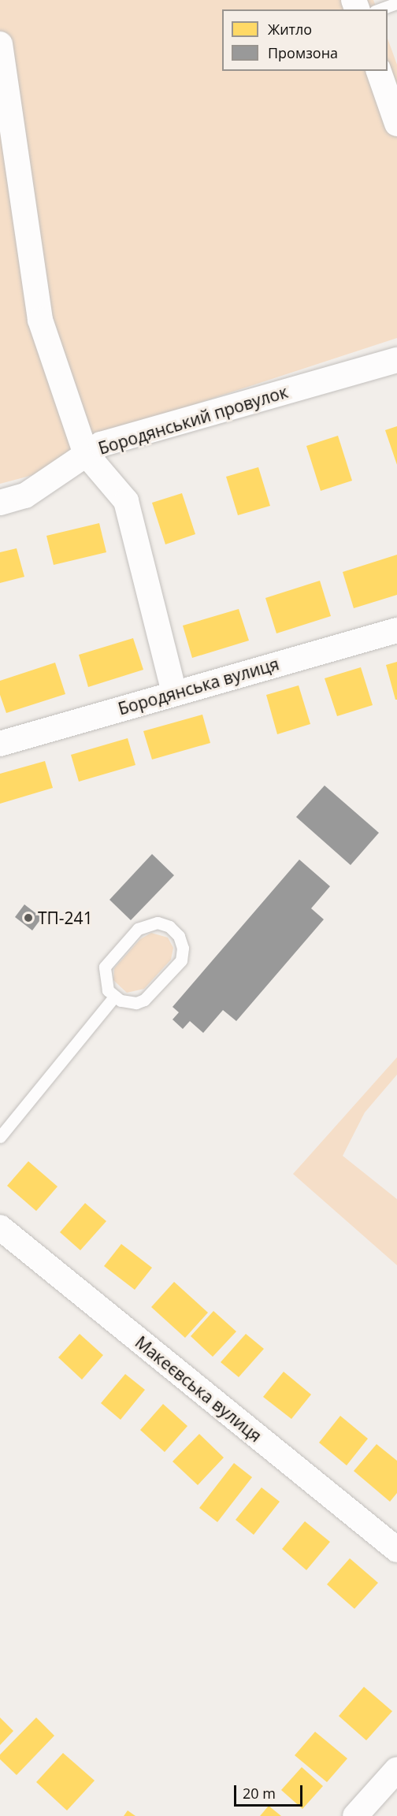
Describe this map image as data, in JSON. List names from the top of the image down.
{
  "streets": {
    "street": ["Бородянський провулок", "Бородянська вулиця", "Макеєвська вулиця"]
  },
  "places": ["ТП-241"],
  "legend": ["Житло", "Промзона"],
  "scale_bar": "20 m"
}
